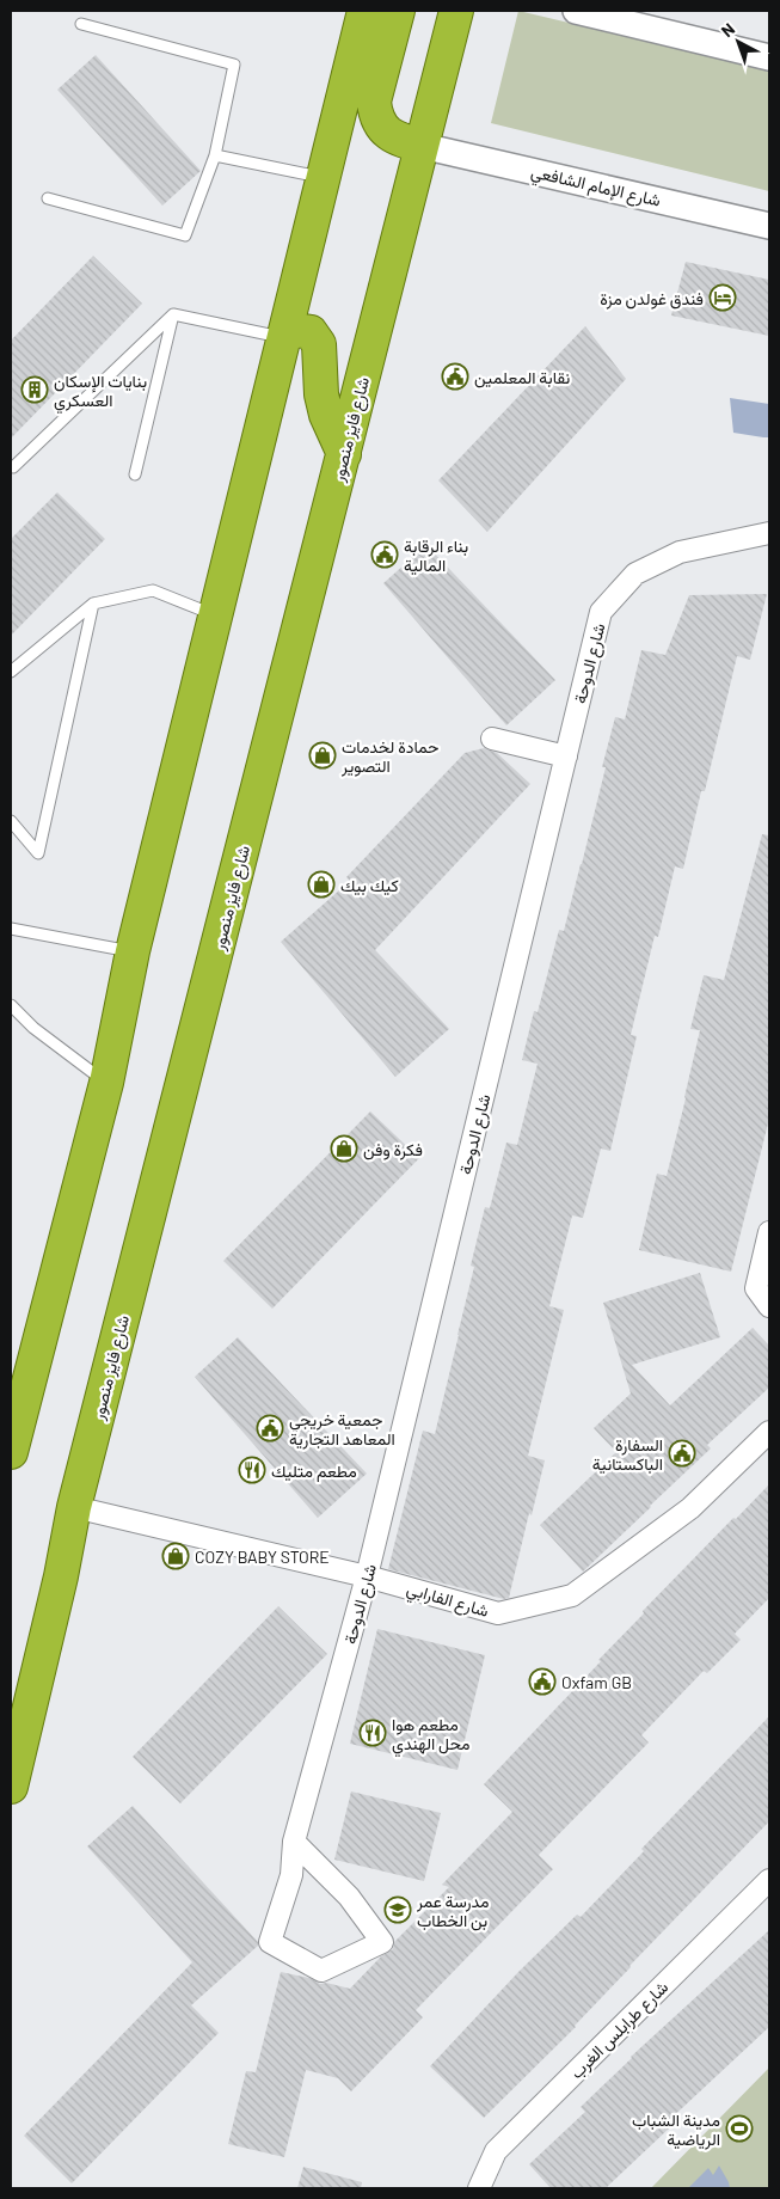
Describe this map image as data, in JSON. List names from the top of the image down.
{
  "streets": {
    "highway": ["شارع فايز منصور"],
    "street": [
      "شارع الإمام الشافعي",
      "شارع الدوحة",
      "شارع الفارابي",
      "شارع طرابلس الغرب"
    ]
  },
  "crossings": [
    ["شارع الإمام الشافعي", "شارع فايز منصور"],
    ["شارع فايز منصور", "شارع الفارابي"],
    ["شارع الدوحة", "شارع الفارابي"]
  ],
  "places": {
    "hotel": ["فندق غولدن مزة"],
    "public building": [
      "نقابة المعلمين",
      "بناء الرقابة المالية",
      "جمعية خريجي المعاهد التجارية",
      "السفارة الباكستانية",
      "Oxfam GB"
    ],
    "building": ["بنايات الإسكان العسكري"],
    "shop": [
      "حمادة لخدمات التصوير",
      "كيك بيك",
      "فكرة وفن",
      "COZY BABY STORE"
    ],
    "restaurant": ["مطعم متليك", "مطعم هوا محل الهندي"],
    "school or university": ["مدرسة عمر بن الخطاب"],
    "sports": ["مدينة الشباب الرياضية"]
  },
  "north": "top left"
}
